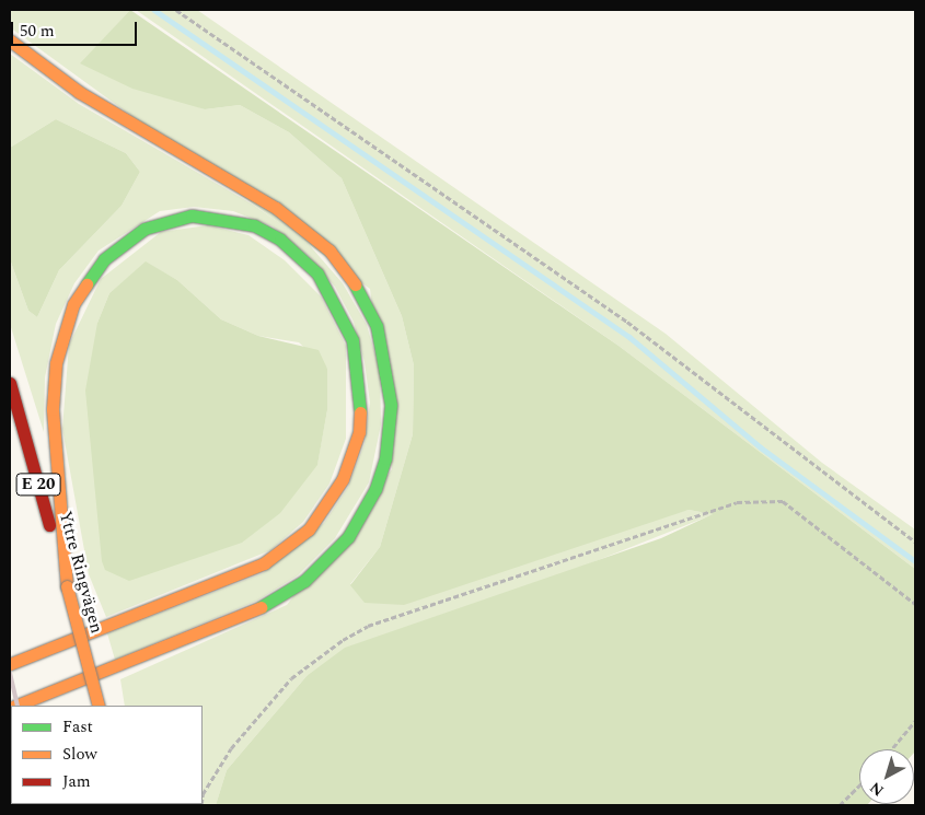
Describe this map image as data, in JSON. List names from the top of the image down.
{
  "streets": {
    "highway": ["E 20", "Yttre Ringvägen"]
  },
  "legend": ["Fast", "Slow", "Jam"],
  "scale_bar": "50 m",
  "north": "bottom left"
}
